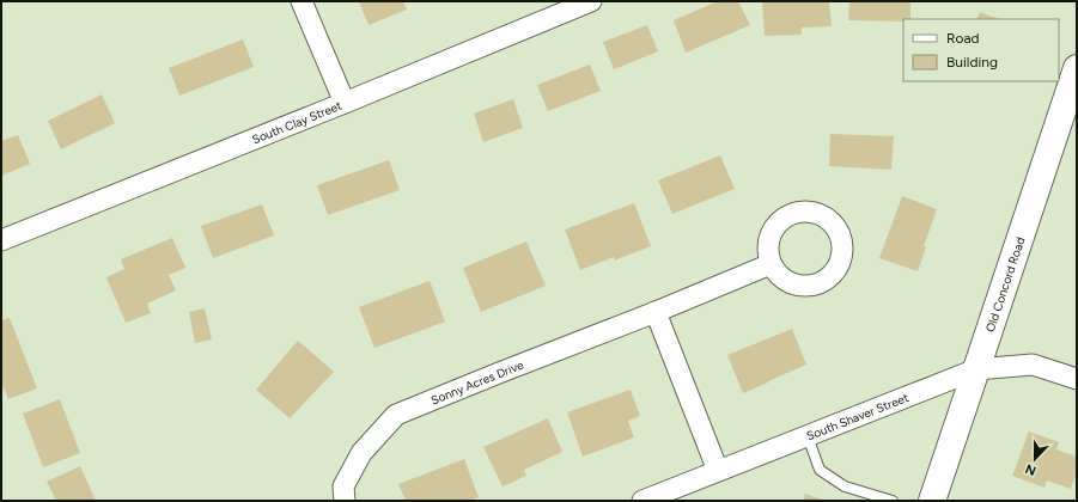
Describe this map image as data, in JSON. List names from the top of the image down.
{
  "streets": {
    "main road": ["Old Concord Road"],
    "street": ["South Clay Street", "Sonny Acres Drive", "South Shaver Street"]
  },
  "crossings": [
    ["Old Concord Road", "South Shaver Street"]
  ],
  "legend": ["Road", "Building"],
  "north": "bottom"
}
